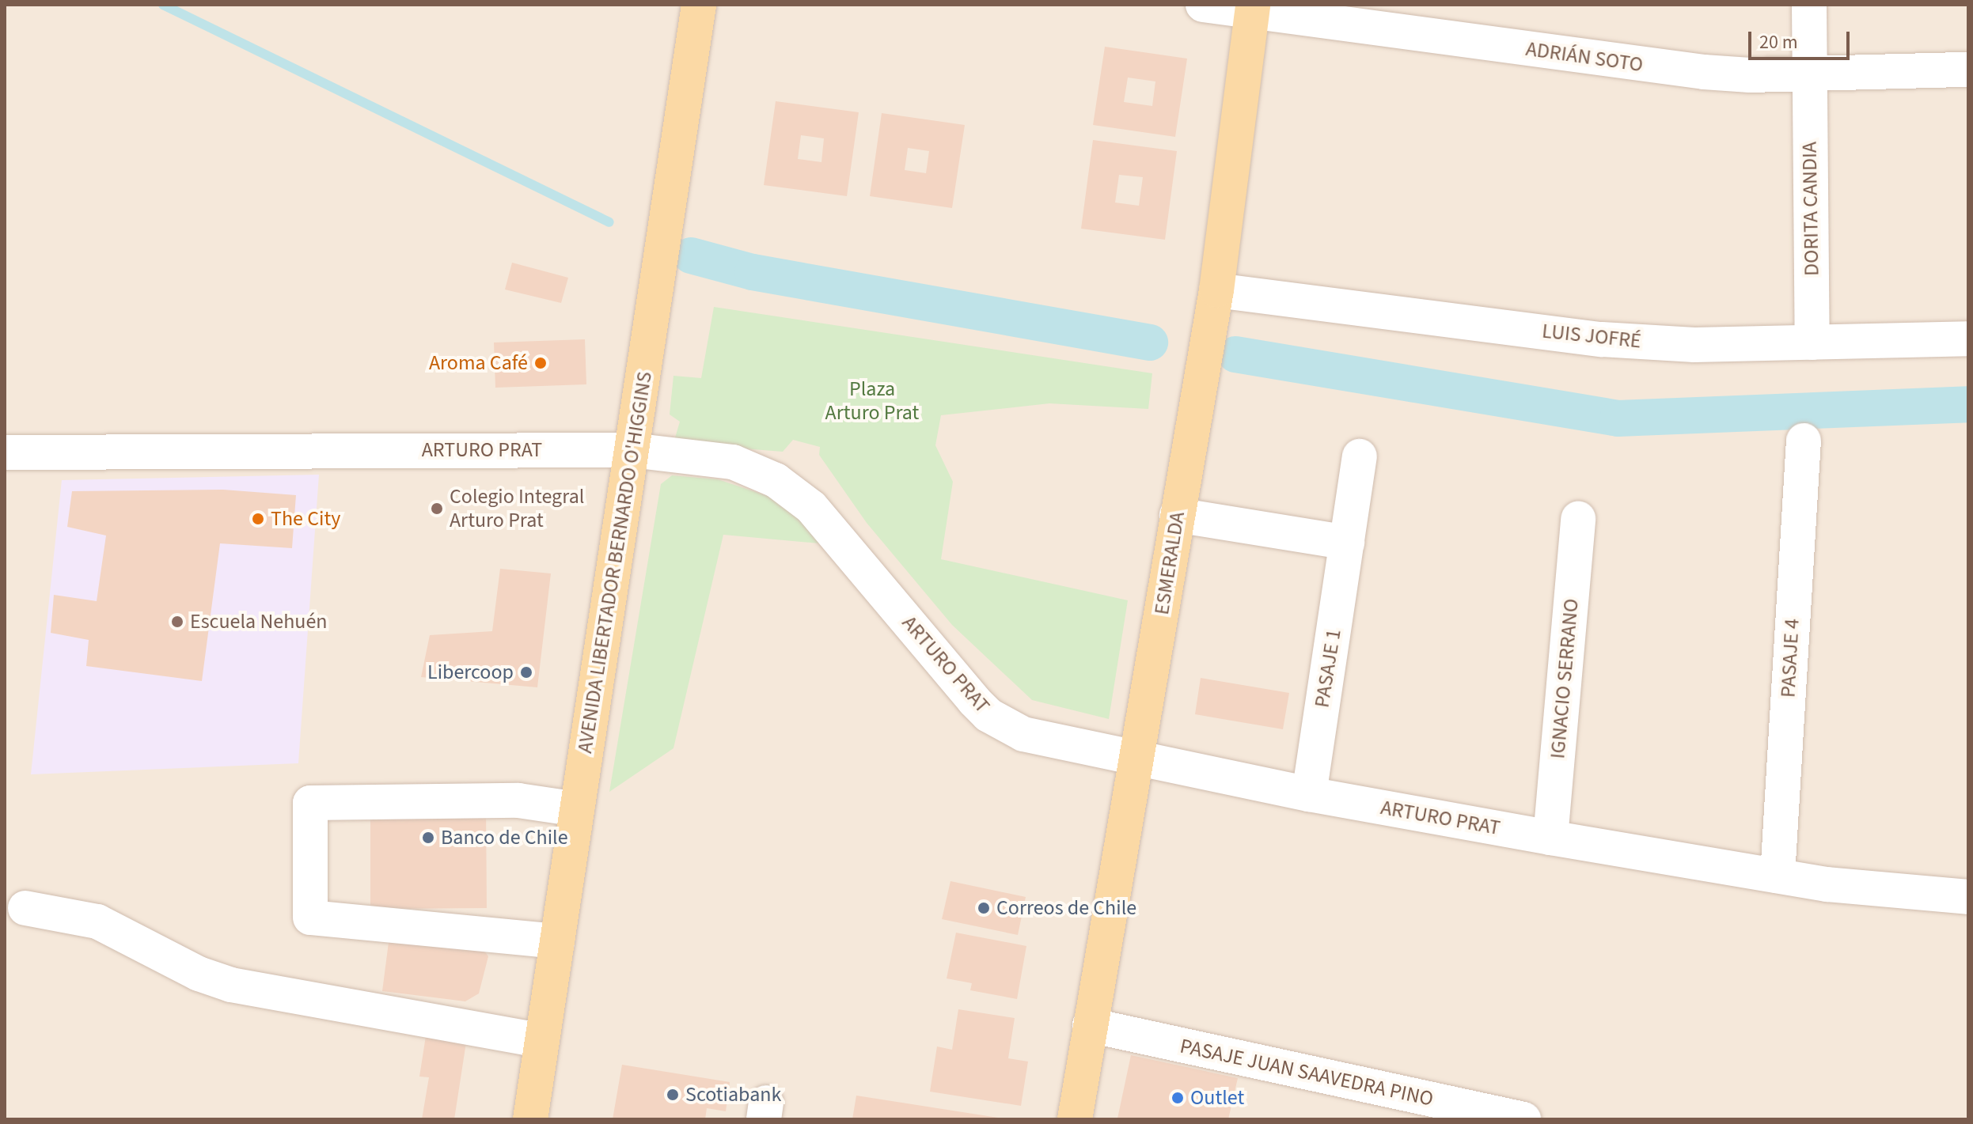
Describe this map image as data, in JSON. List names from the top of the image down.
{
  "streets": {
    "main road": ["AVENIDA LIBERTADOR BERNARDO O'HIGGINS", "ESMERALDA"],
    "street": [
      "ADRIÁN SOTO",
      "DORITA CANDIA",
      "LUIS JOFRÉ",
      "ARTURO PRAT",
      "PASAJE 4",
      "PASAJE 1",
      "IGNACIO SERRANO",
      "PASAJE JUAN SAAVEDRA PINO"
    ]
  },
  "crossings": [
    ["ADRIÁN SOTO", "DORITA CANDIA"],
    ["ADRIÁN SOTO", "ESMERALDA"],
    ["DORITA CANDIA", "LUIS JOFRÉ"],
    ["LUIS JOFRÉ", "ESMERALDA"],
    ["ARTURO PRAT", "AVENIDA LIBERTADOR BERNARDO O'HIGGINS"],
    ["ARTURO PRAT", "ESMERALDA"],
    ["ARTURO PRAT", "PASAJE 4"],
    ["ARTURO PRAT", "PASAJE 1"],
    ["ARTURO PRAT", "IGNACIO SERRANO"],
    ["ESMERALDA", "PASAJE JUAN SAAVEDRA PINO"]
  ],
  "parks": ["Plaza Arturo Prat"],
  "places": [
    "Aroma Café",
    "Colegio Integral Arturo Prat",
    "The City",
    "Escuela Nehuén",
    "Libercoop",
    "Banco de Chile",
    "Correos de Chile",
    "Scotiabank",
    "Outlet"
  ],
  "scale_bar": "20 m"
}
